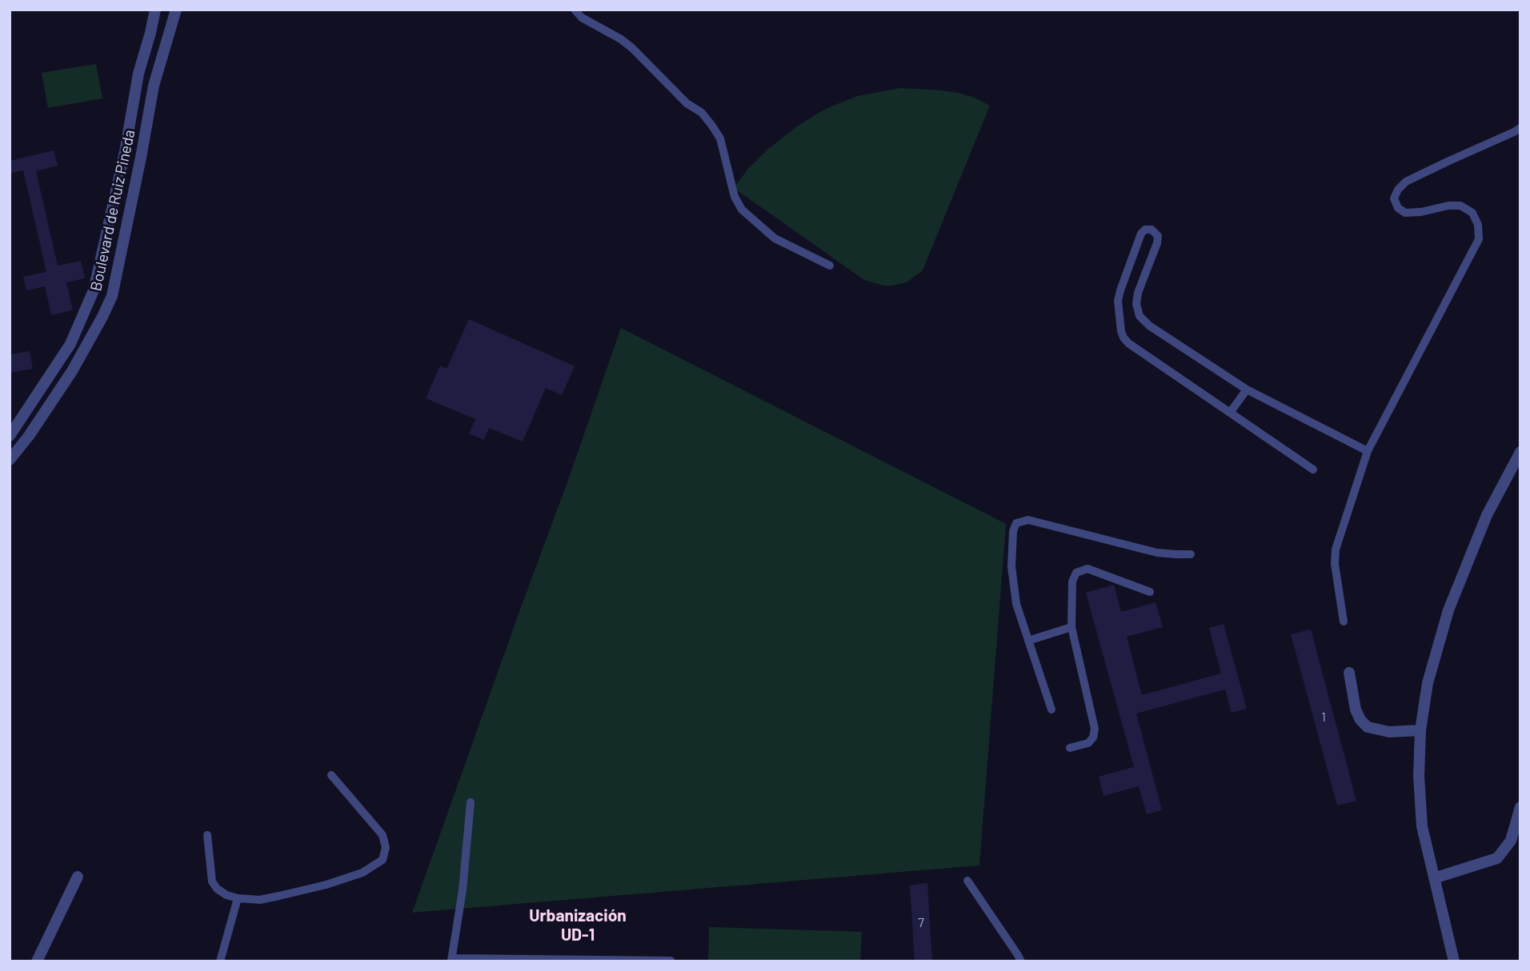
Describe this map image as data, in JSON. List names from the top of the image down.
{
  "streets": {
    "street": ["Boulevard de Ruiz Pineda"]
  },
  "districts": ["Urbanización UD-1"],
  "house_numbers": ["1", "7"]
}
